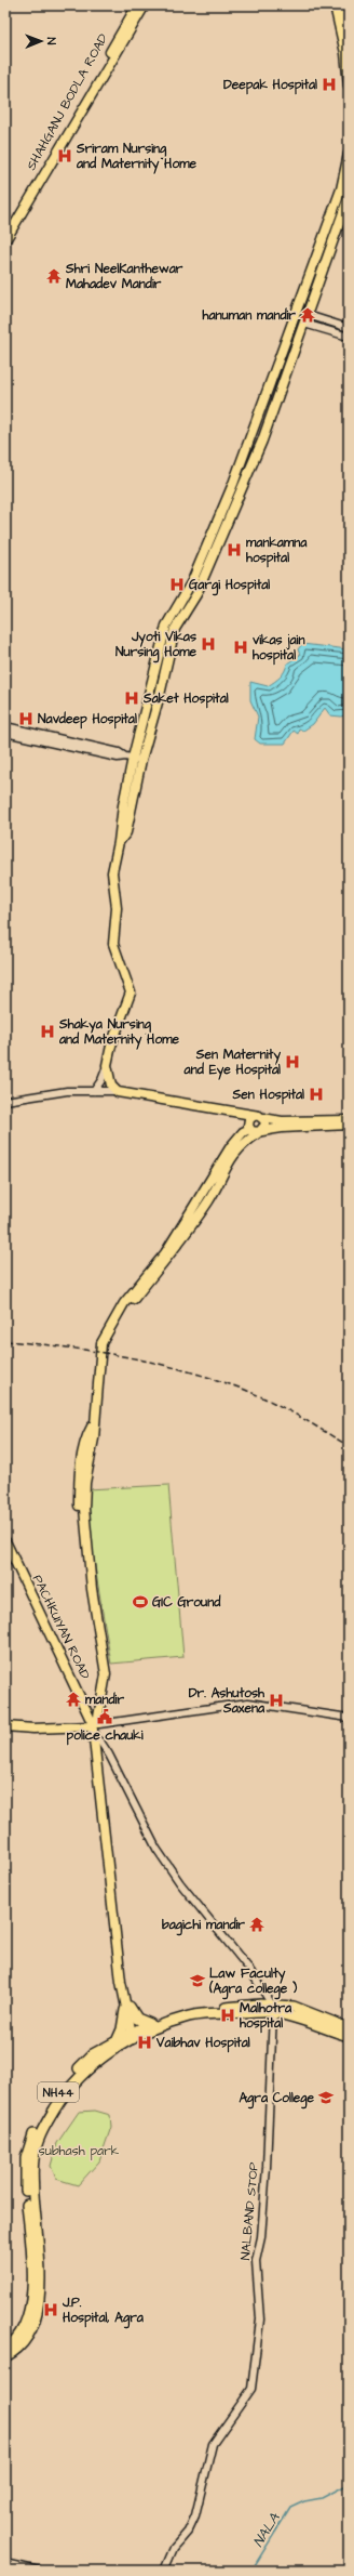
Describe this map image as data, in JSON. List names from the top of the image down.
{
  "streets": {
    "highway": ["NH44"],
    "main road": ["SHAHGANJ BODLA ROAD", "PACHKUIYAN ROAD"],
    "street": ["NALBAND STOP"]
  },
  "crossings": [
    ["NH44", "NALBAND STOP"]
  ],
  "water": ["NALA"],
  "parks": ["subhash park"],
  "places": {
    "hospital": [
      "Deepak Hospital",
      "Sriram Nursing and Maternity Home",
      "mankamna hospital",
      "Gargi Hospital",
      "Jyoti Vikas Nursing Home",
      "vikas jain hospital",
      "Saket Hospital",
      "Navdeep Hospital",
      "Shakya Nursing and Maternity Home",
      "Sen Maternity and Eye Hospital",
      "Sen Hospital",
      "Dr. Ashutosh Saxena",
      "Malhotra hospital",
      "Vaibhav Hospital",
      "J.P. Hospital, Agra"
    ],
    "temple": [
      "Shri NeelKanthewar Mahadev Mandir",
      "hanuman mandir",
      "mandir",
      "bagichi mandir"
    ],
    "sports": ["GIC Ground"],
    "public building": ["police chauki"],
    "school or university": ["Law Faculty (Agra college )", "Agra College"]
  },
  "north": "right"
}
